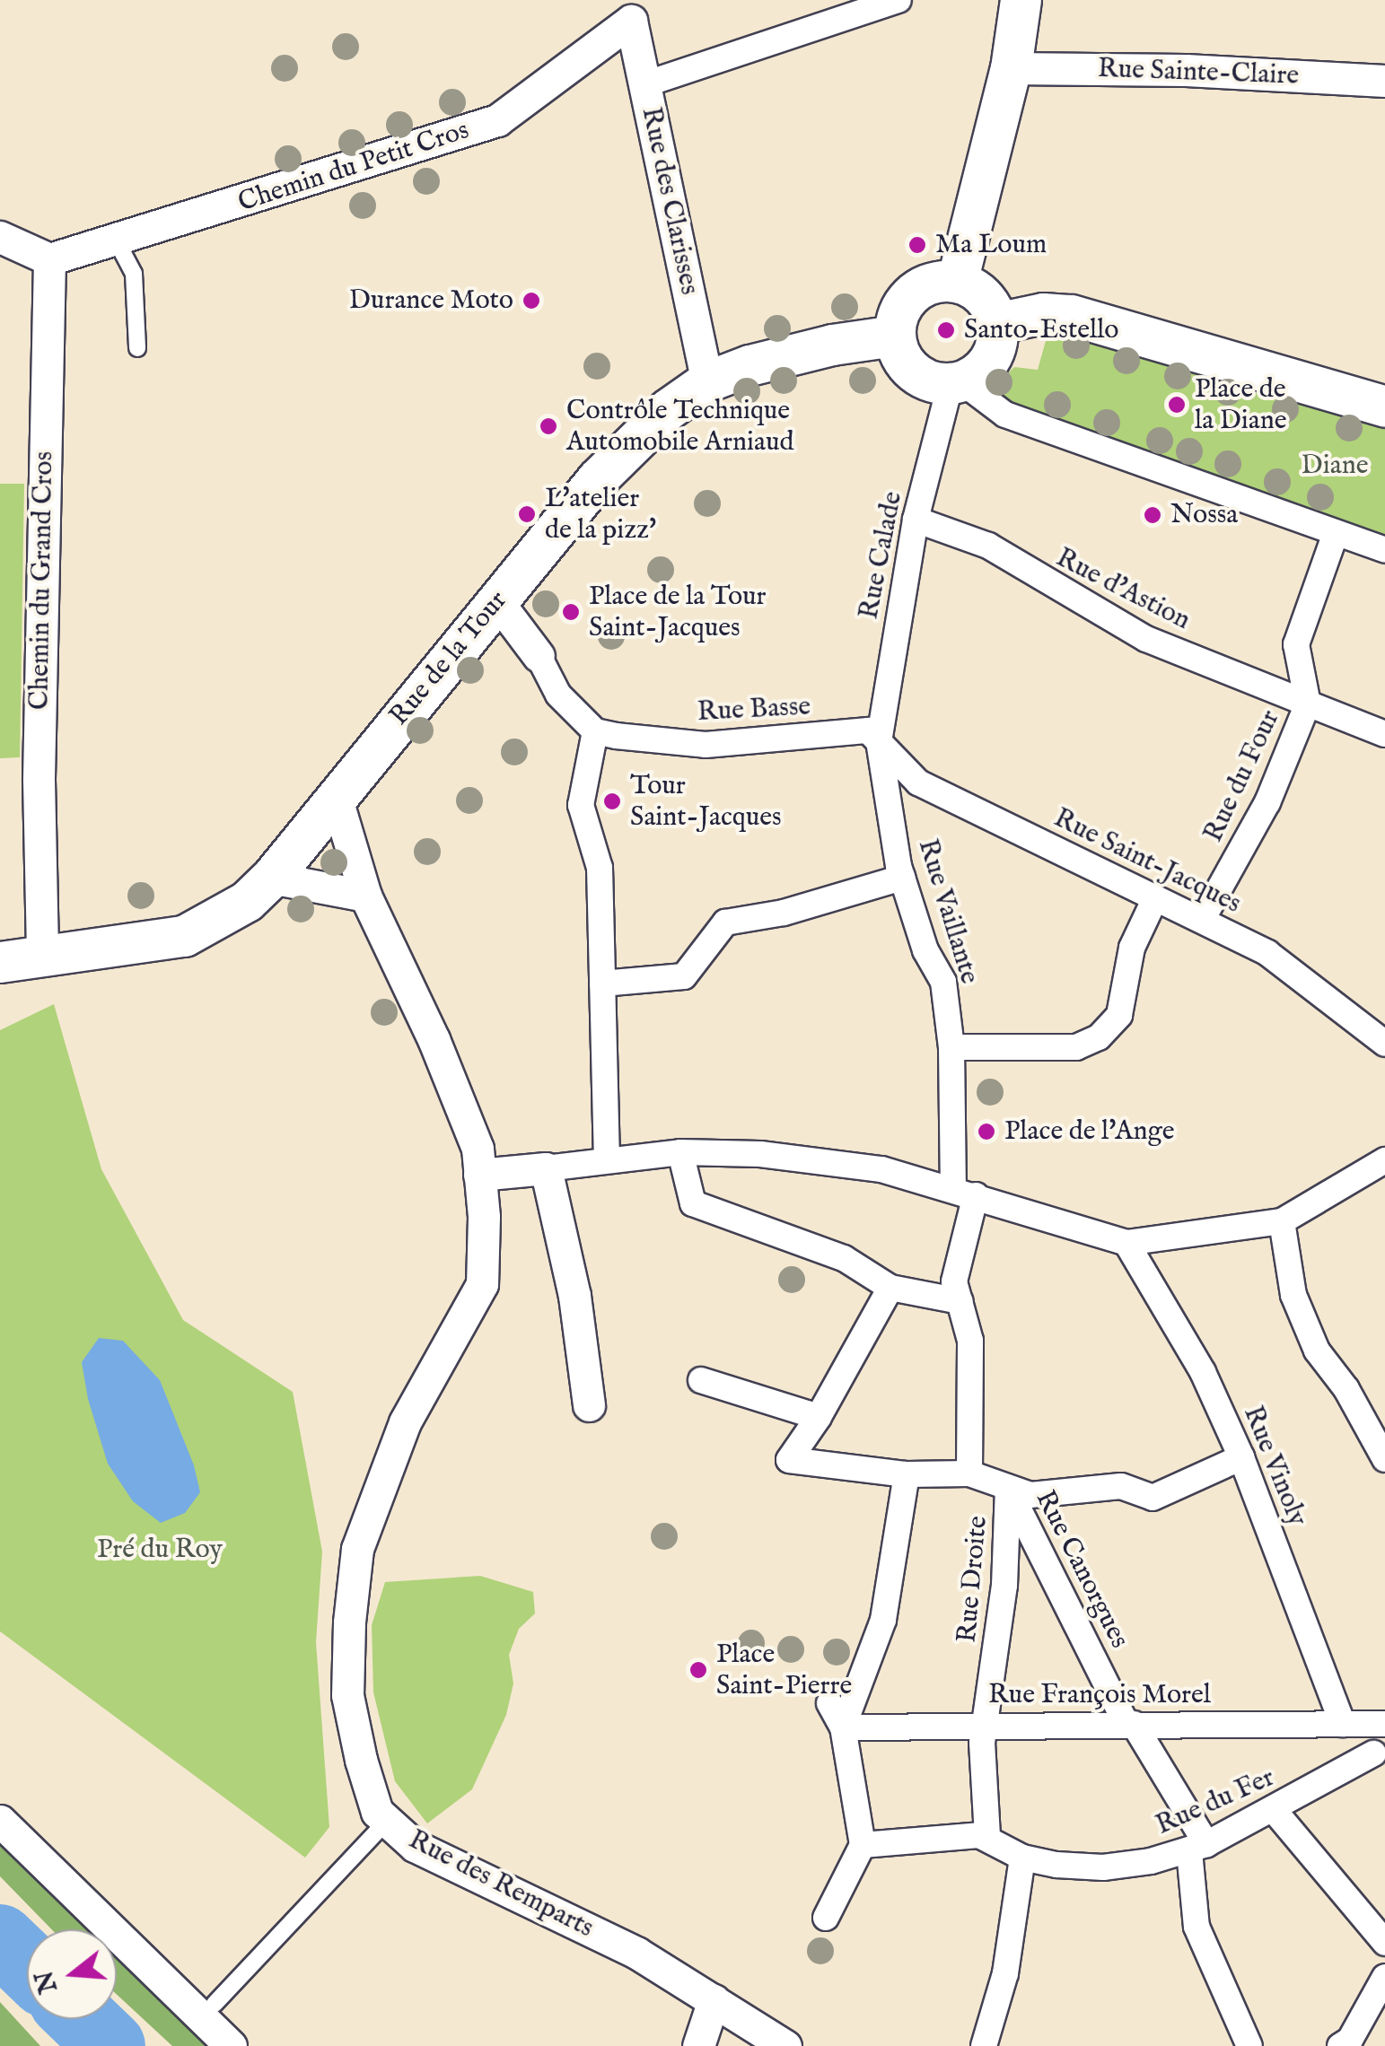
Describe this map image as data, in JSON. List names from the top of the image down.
{
  "streets": {
    "street": [
      "Rue Sainte-Claire",
      "Chemin du Petit Cros",
      "Rue des Clarisses",
      "Rue Calade",
      "Chemin du Grand Cros",
      "Rue d'Astion",
      "Rue de la Tour",
      "Rue Basse",
      "Rue du Four",
      "Rue Saint-Jacques",
      "Rue Vaillante",
      "Rue Vinoly",
      "Rue Canorgues",
      "Rue Droite",
      "Rue François Morel",
      "Rue du Fer",
      "Rue des Remparts"
    ]
  },
  "crossings": [
    ["Chemin du Petit Cros", "Rue des Clarisses"],
    ["Chemin du Petit Cros", "Chemin du Grand Cros"],
    ["Rue des Clarisses", "Rue de la Tour"],
    ["Rue Calade", "Rue d'Astion"],
    ["Rue Calade", "Rue de la Tour"],
    ["Rue Calade", "Rue Basse"],
    ["Rue Calade", "Rue Saint-Jacques"],
    ["Rue Calade", "Rue Vaillante"],
    ["Chemin du Grand Cros", "Rue de la Tour"],
    ["Rue d'Astion", "Rue du Four"],
    ["Rue Basse", "Rue Saint-Jacques"],
    ["Rue Basse", "Rue Vaillante"],
    ["Rue du Four", "Rue Saint-Jacques"],
    ["Rue Saint-Jacques", "Rue Vaillante"],
    ["Rue Vinoly", "Rue François Morel"],
    ["Rue Vinoly", "Rue du Fer"],
    ["Rue Canorgues", "Rue Droite"],
    ["Rue Canorgues", "Rue François Morel"],
    ["Rue Canorgues", "Rue du Fer"],
    ["Rue Droite", "Rue François Morel"],
    ["Rue Droite", "Rue du Fer"]
  ],
  "parks": ["Diane", "Pré du Roy"],
  "places": [
    "Ma Loum",
    "Durance Moto",
    "Santo-Estello",
    "Place de la Diane",
    "Contrôle Technique Automobile Arniaud",
    "L'atelier de la pizz'",
    "Nossa",
    "Place de la Tour Saint-Jacques",
    "Tour Saint-Jacques",
    "Place de l'Ange",
    "Place Saint-Pierre"
  ],
  "north": "left"
}
